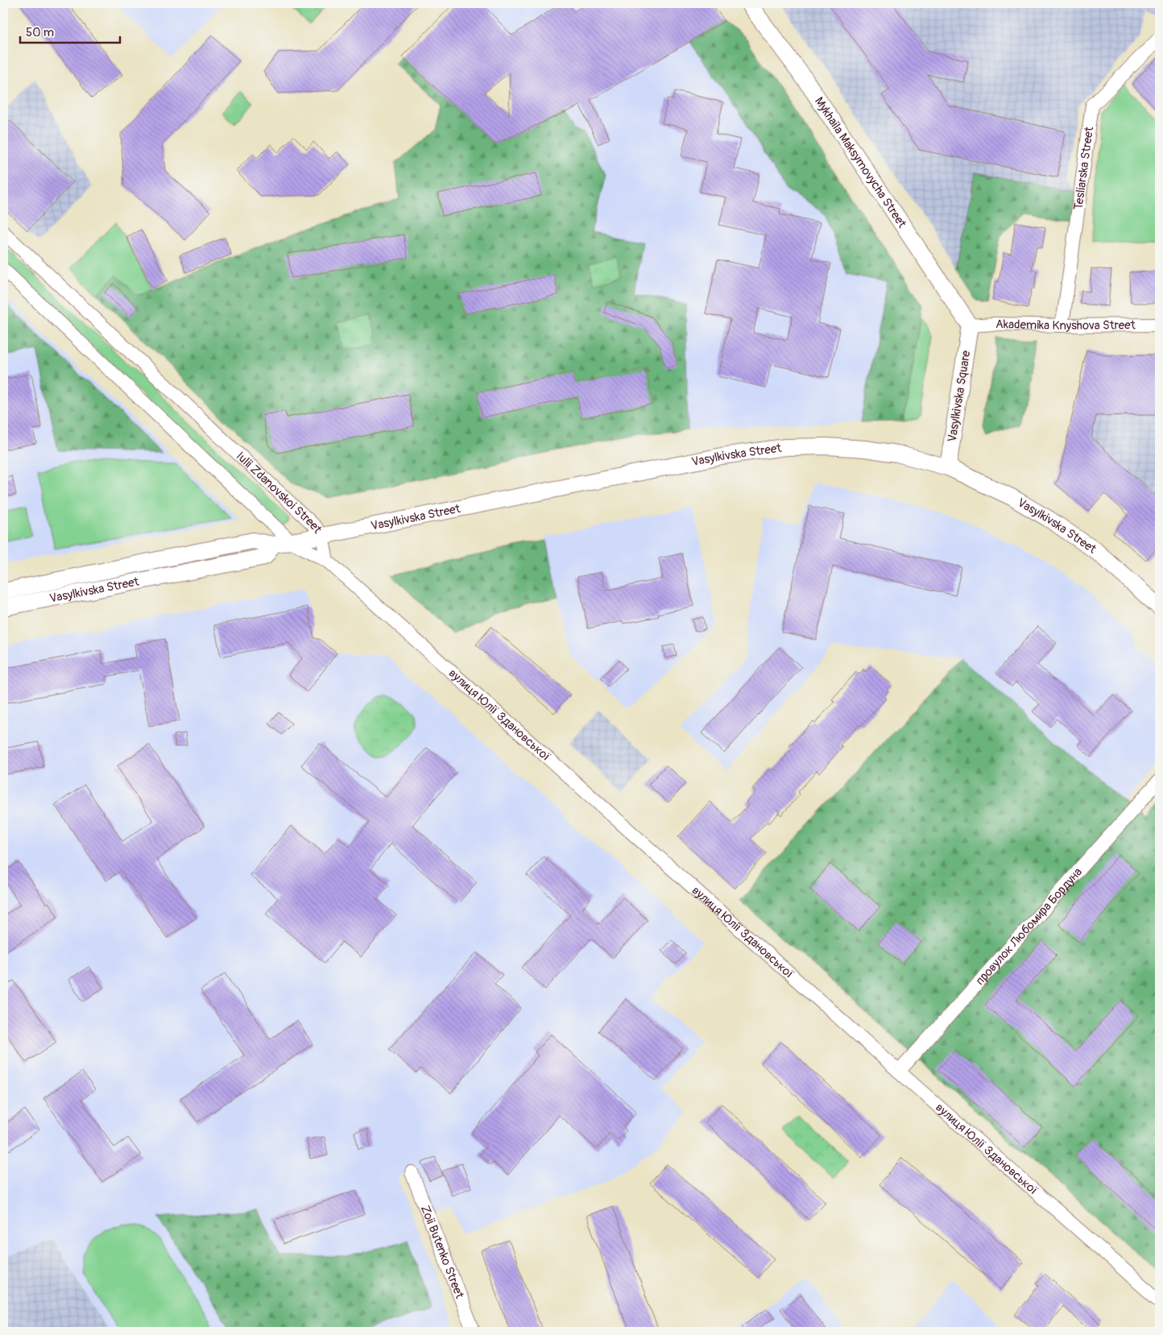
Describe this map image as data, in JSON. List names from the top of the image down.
{
  "streets": {
    "main road": ["Mykhaila Maksymovycha Street", "Vasylkivska Square", "Vasylkivska Street"],
    "street": [
      "Tesliarska Street",
      "Akademika Knyshova Street",
      "Iulii Zdanovskoi Street",
      "вулиця Юлії Здановської",
      "провулок Любомира Бордуна",
      "Zoii Butenko Street"
    ]
  },
  "crossings": [
    ["Mykhaila Maksymovycha Street", "Akademika Knyshova Street"],
    ["Mykhaila Maksymovycha Street", "Vasylkivska Square"],
    ["Tesliarska Street", "Akademika Knyshova Street"],
    ["Akademika Knyshova Street", "Vasylkivska Square"],
    ["Vasylkivska Square", "Vasylkivska Street"],
    ["Vasylkivska Street", "Iulii Zdanovskoi Street"],
    ["Iulii Zdanovskoi Street", "вулиця Юлії Здановської"],
    ["вулиця Юлії Здановської", "провулок Любомира Бордуна"]
  ],
  "scale_bar": "50 m"
}
